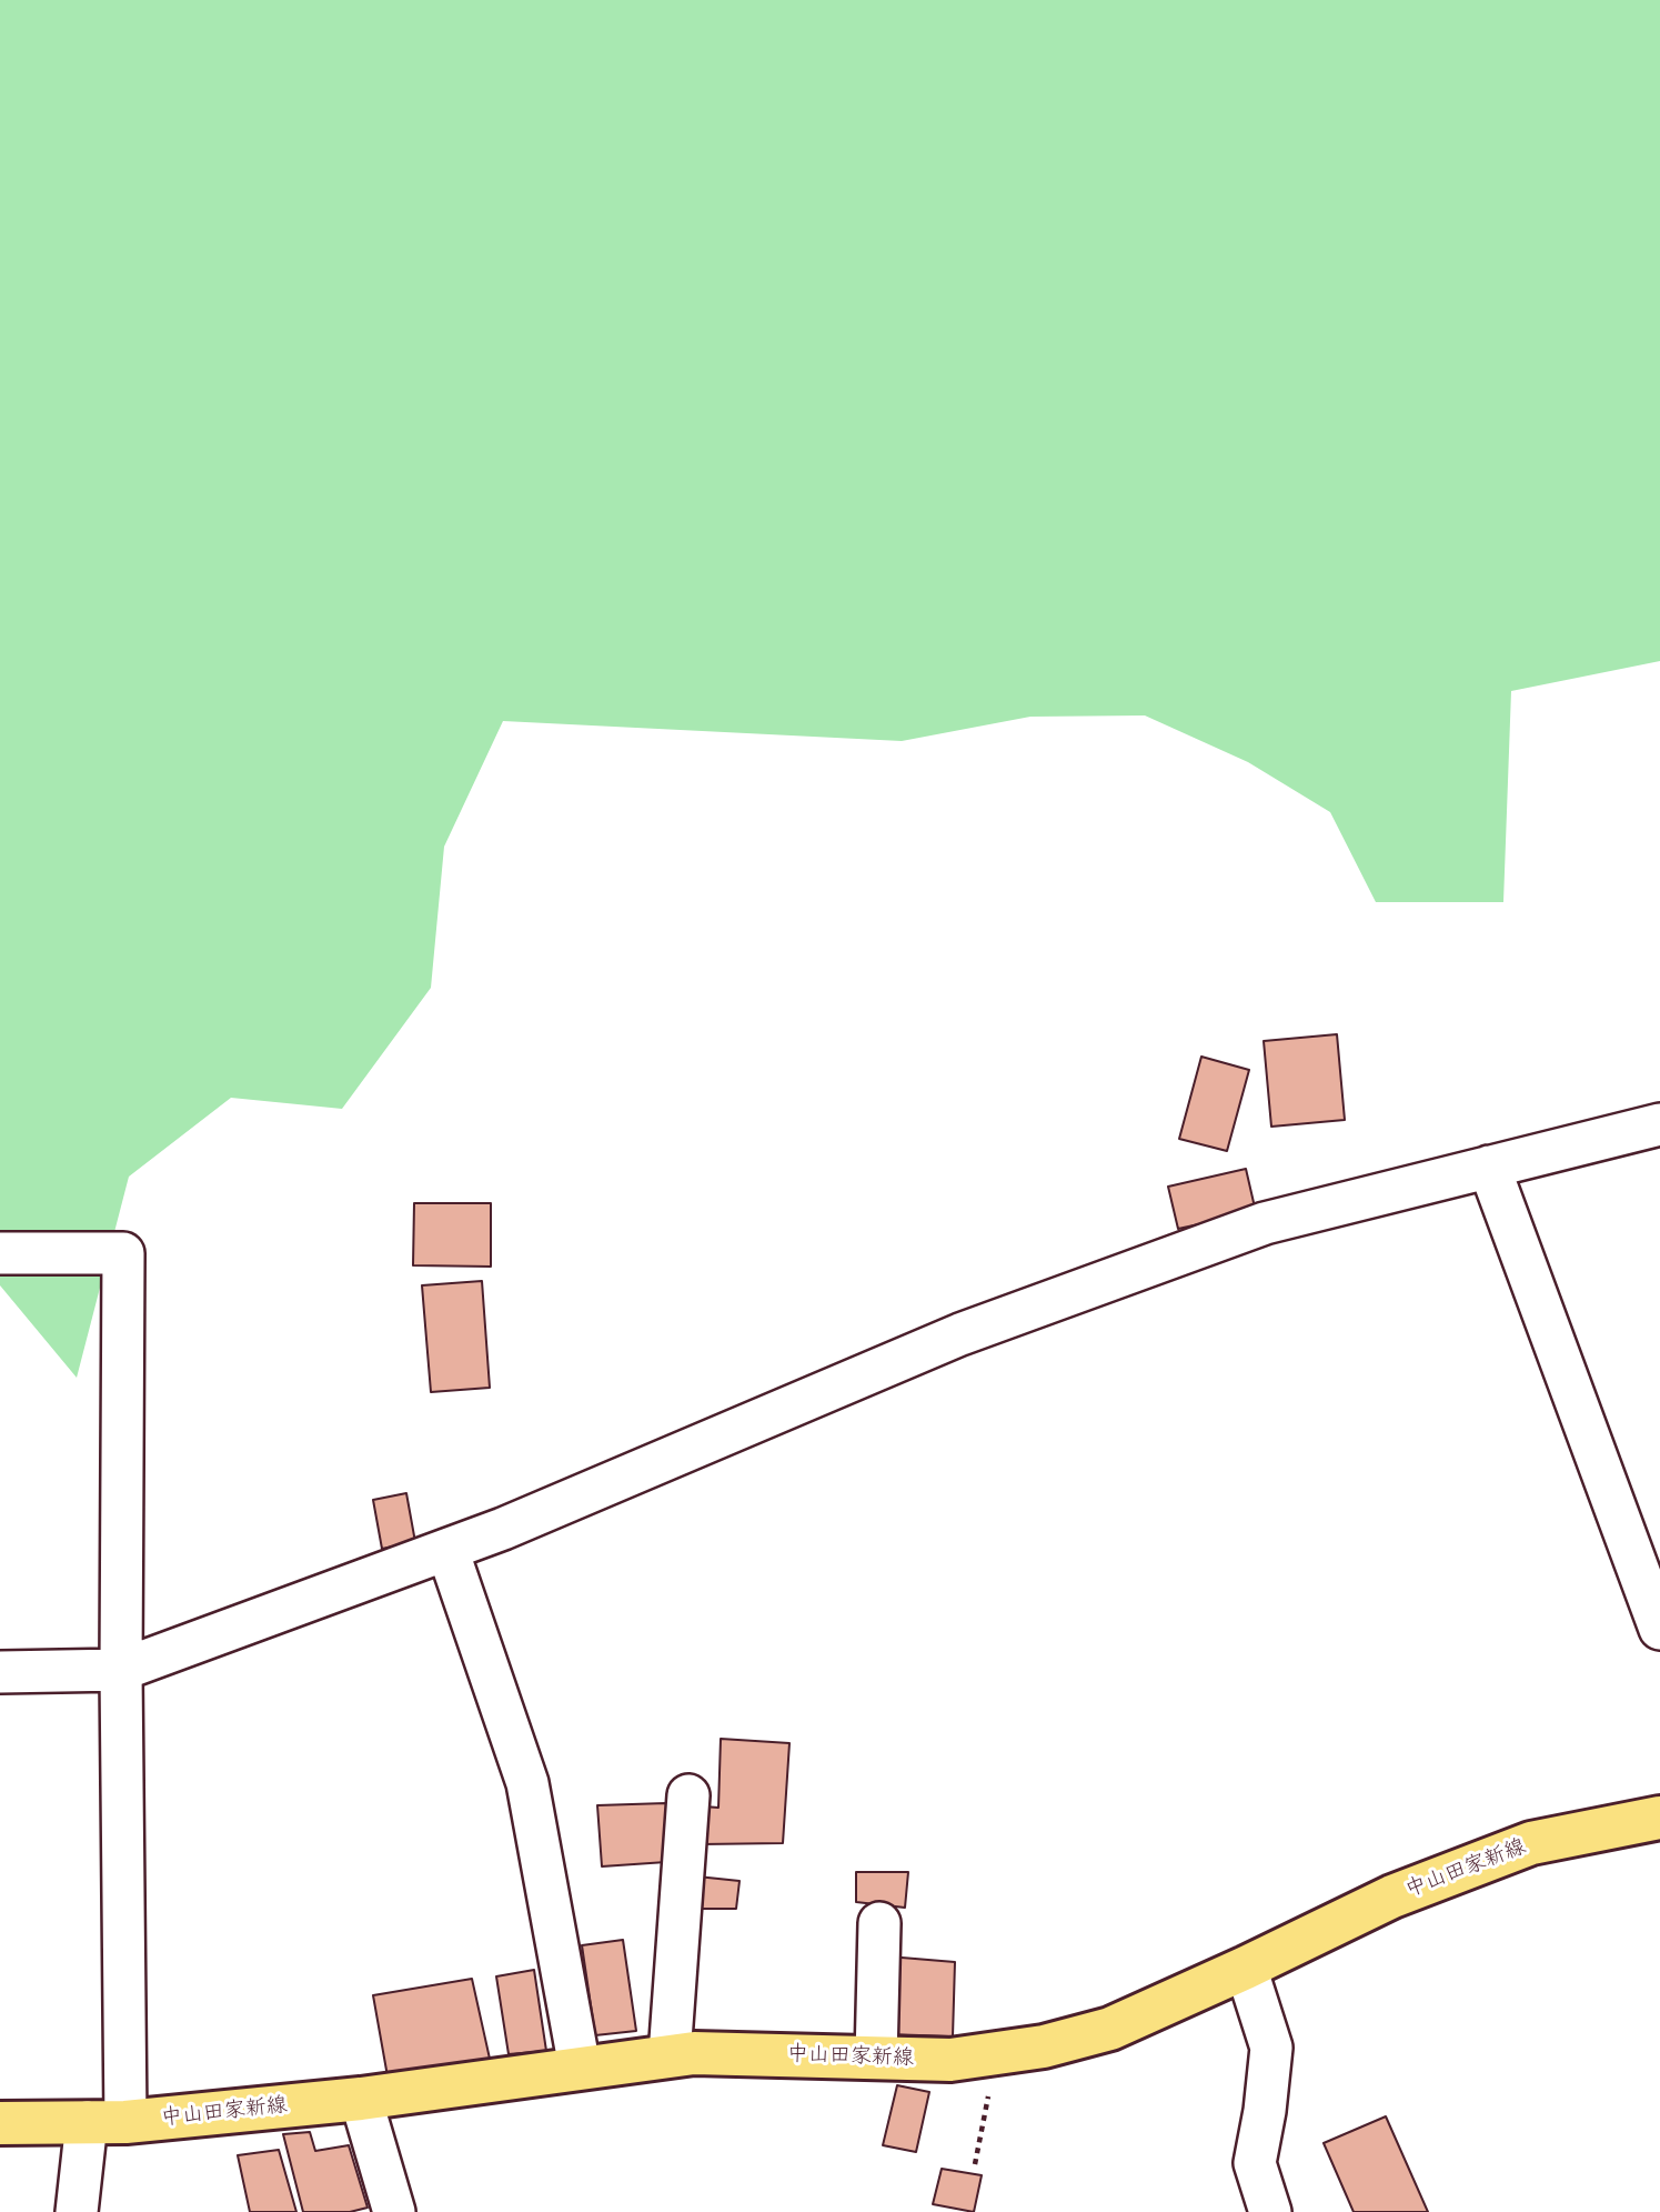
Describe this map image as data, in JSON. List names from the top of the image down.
{
  "streets": {
    "main road": ["中山田家新線"]
  }
}
